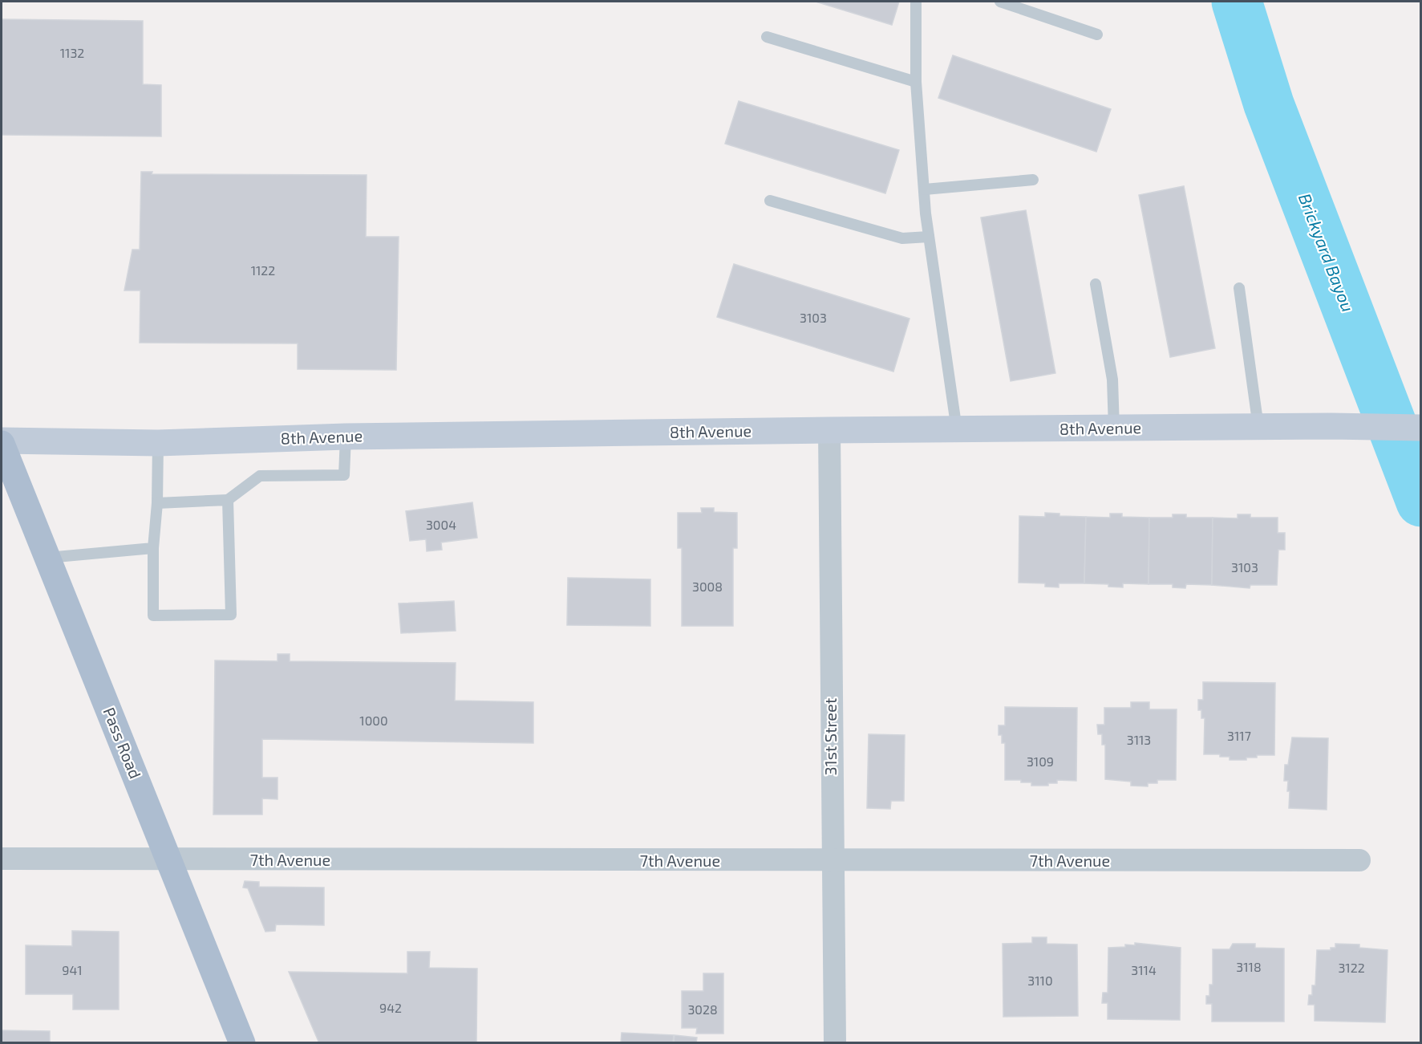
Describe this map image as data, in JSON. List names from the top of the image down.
{
  "streets": {
    "main road": ["Pass Road"],
    "street": ["8th Avenue", "31st Street", "7th Avenue"]
  },
  "crossings": [
    ["8th Avenue", "31st Street"],
    ["8th Avenue", "Pass Road"],
    ["31st Street", "7th Avenue"],
    ["Pass Road", "7th Avenue"]
  ],
  "water": ["Brickyard Bayou"],
  "house_numbers": [
    "1132",
    "1122",
    "3103",
    "3004",
    "3103",
    "3008",
    "1000",
    "3117",
    "3113",
    "3109",
    "3118",
    "3122",
    "941",
    "3114",
    "3110",
    "942",
    "3028"
  ]
}
